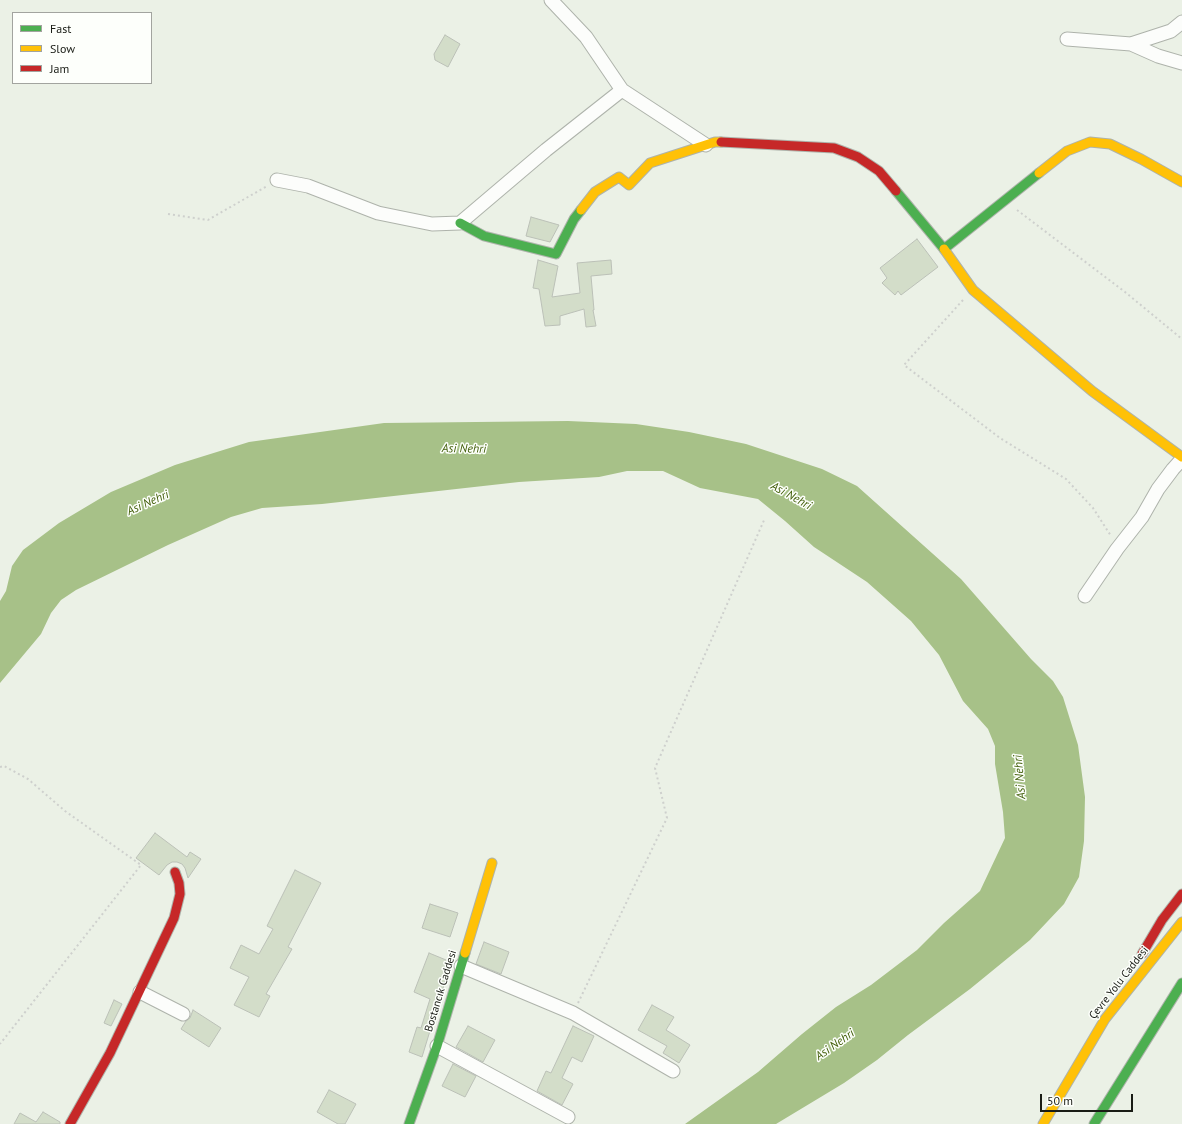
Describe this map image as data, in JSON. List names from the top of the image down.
{
  "streets": {
    "main road": ["Çevre Yolu Caddesi", "Bostancık Caddesi"]
  },
  "water": ["Asi Nehri"],
  "legend": ["Fast", "Slow", "Jam"],
  "scale_bar": "50 m"
}
